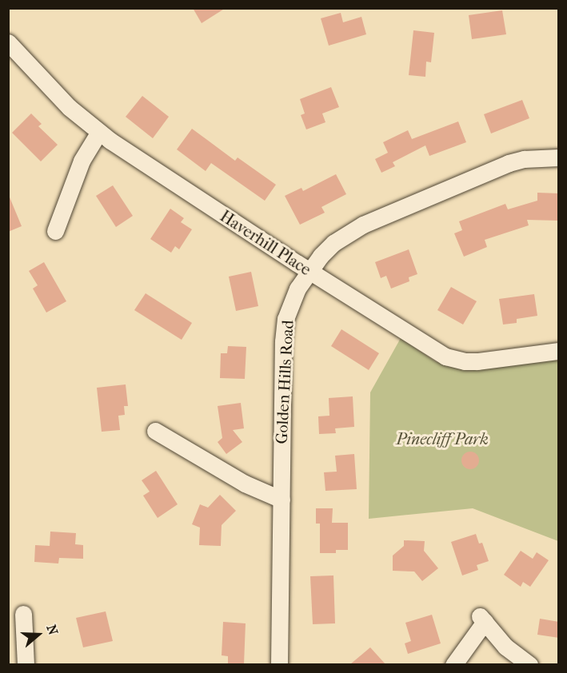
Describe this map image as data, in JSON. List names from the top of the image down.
{
  "streets": {
    "street": ["Haverhill Place", "Golden Hills Road"]
  },
  "crossings": [
    ["Haverhill Place", "Golden Hills Road"]
  ],
  "parks": ["Pinecliff Park"],
  "north": "right"
}
